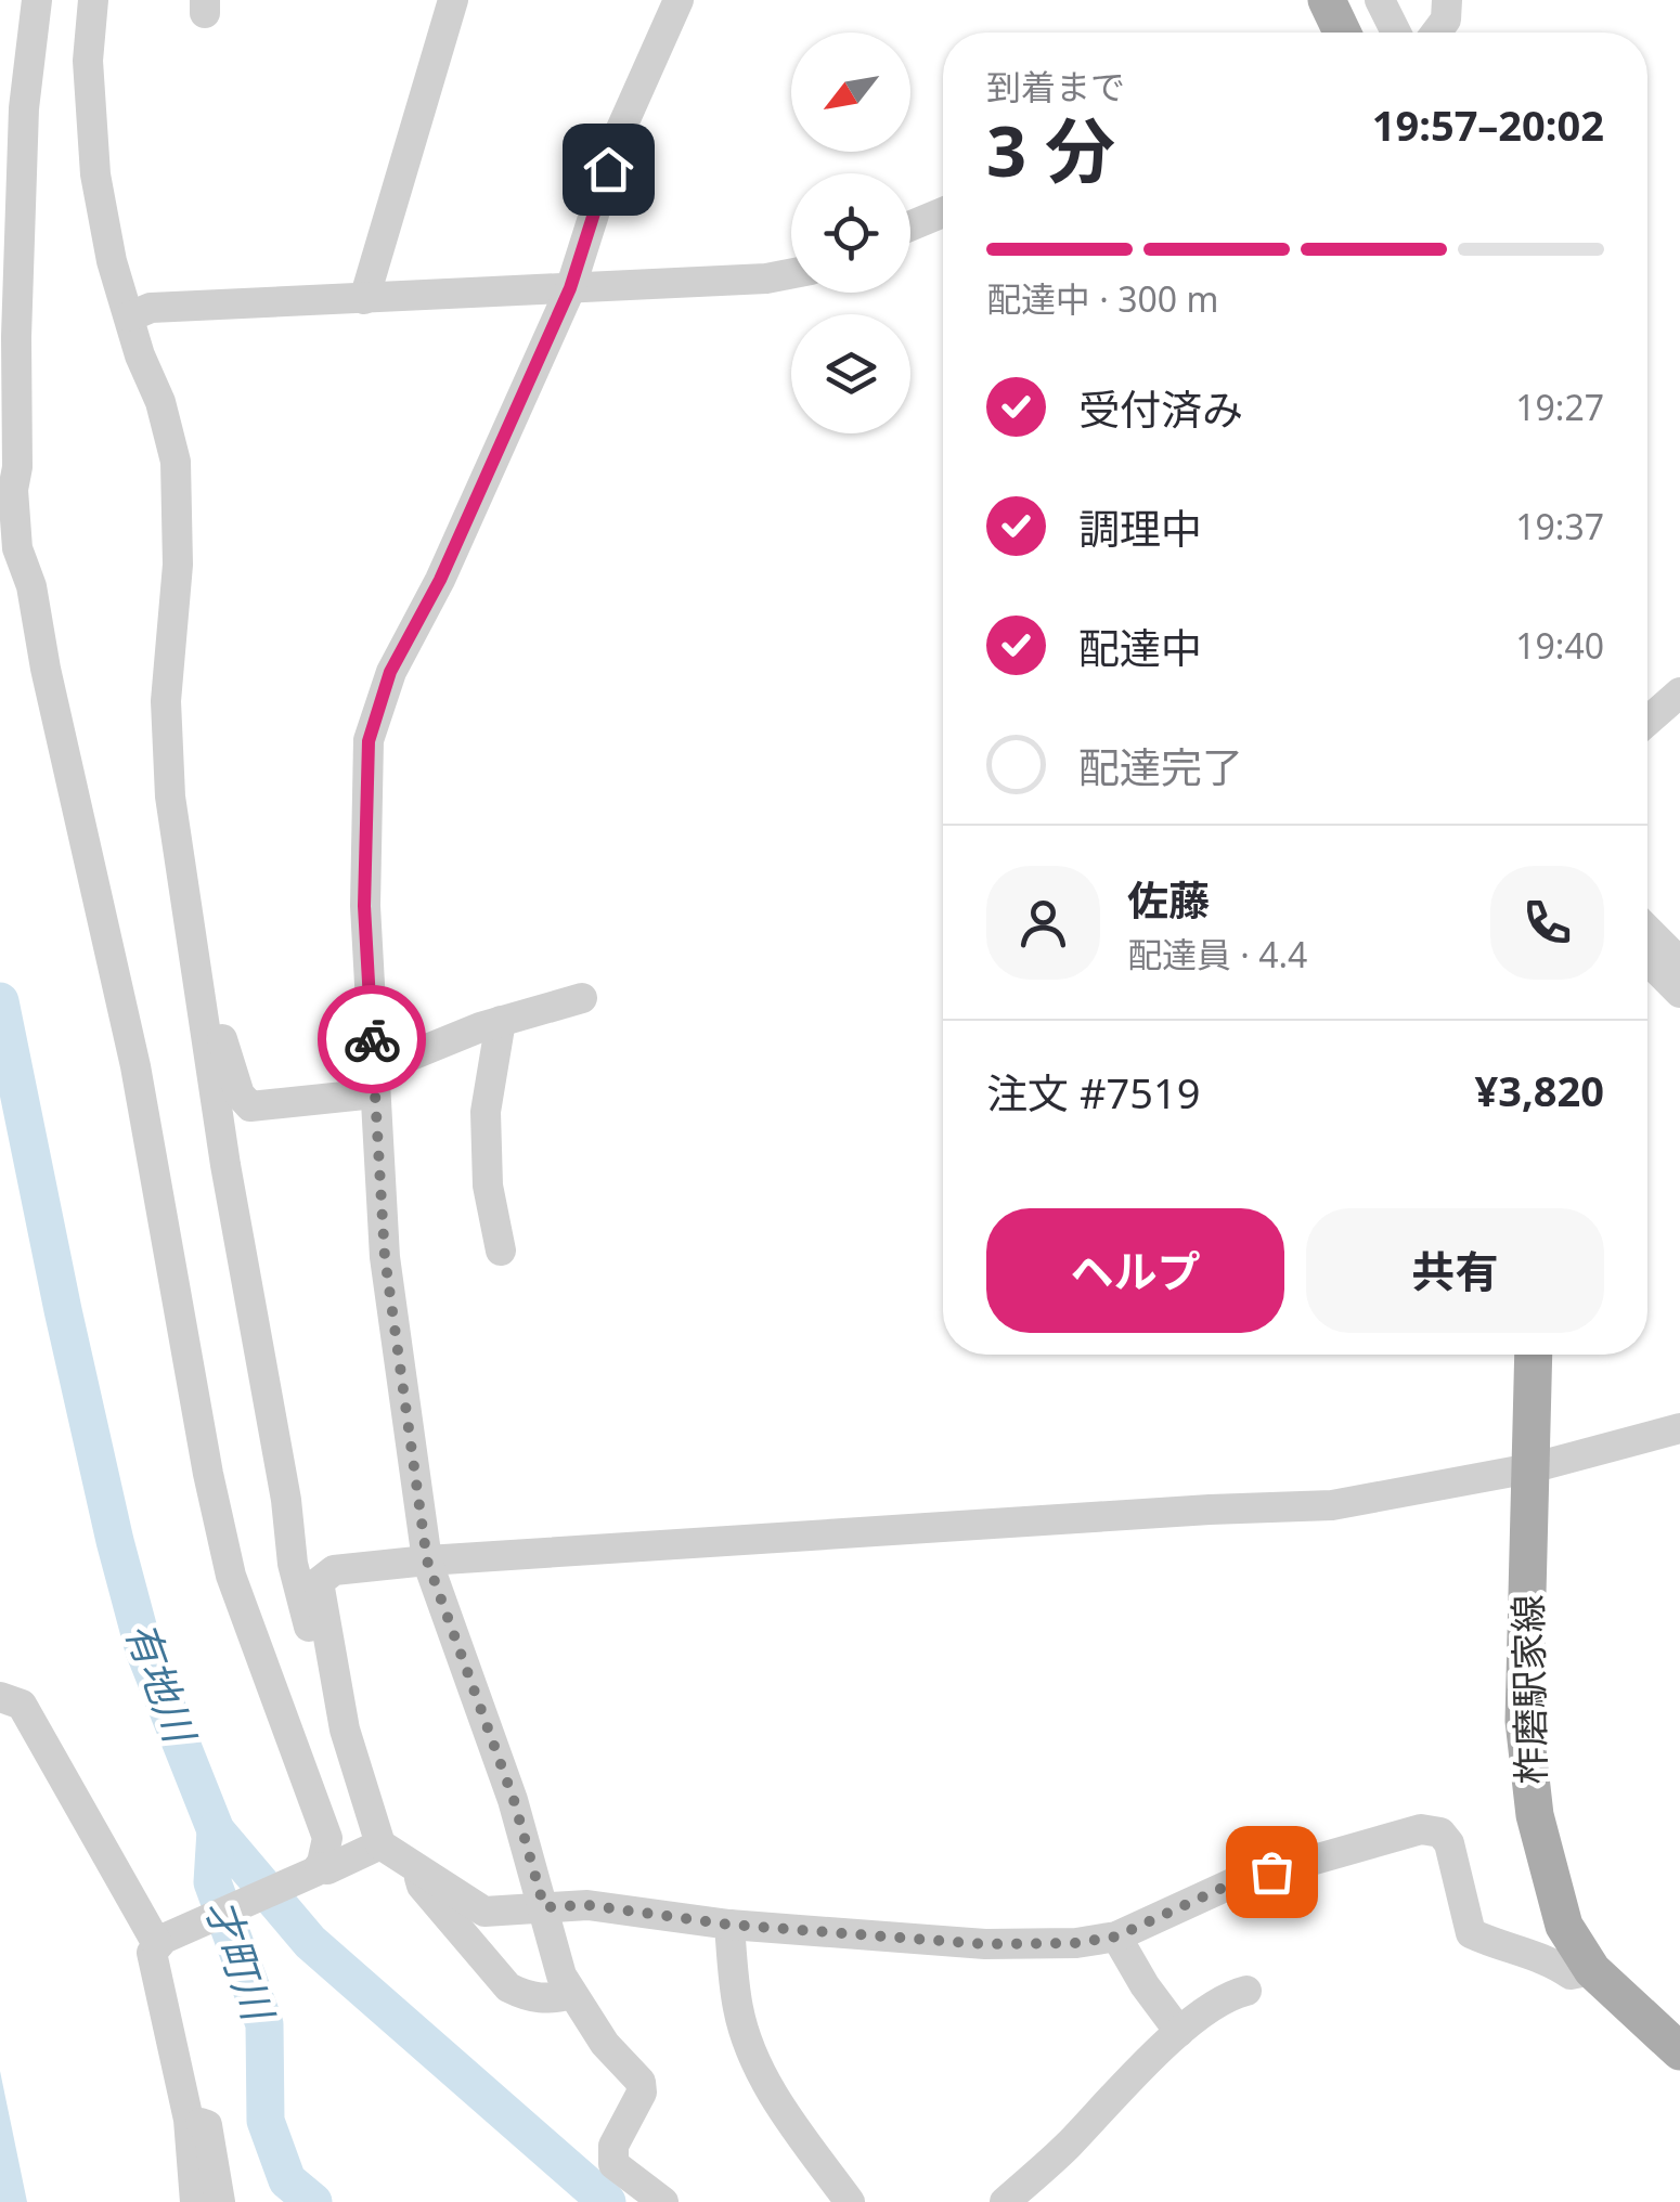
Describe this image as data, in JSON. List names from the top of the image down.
{
  "streets": {
    "main road": ["柞磨駅家線"]
  },
  "water": ["有地川", "才町川"],
  "north": "bottom left",
  "page": {
    "heading": ["3 分", "到着まで", "19:57–20:02"],
    "panel": [
      "佐藤",
      "配達員 · 4.4",
      "注文 #7519",
      "¥3,820"
    ],
    "bar": "配達中 · 300 m",
    "list": [
      ["受付済み", "19:27"],
      ["調理中", "19:37"],
      ["配達中", "19:40"],
      "配達完了"
    ],
    "buttons": ["ヘルプ", "共有"]
  }
}
